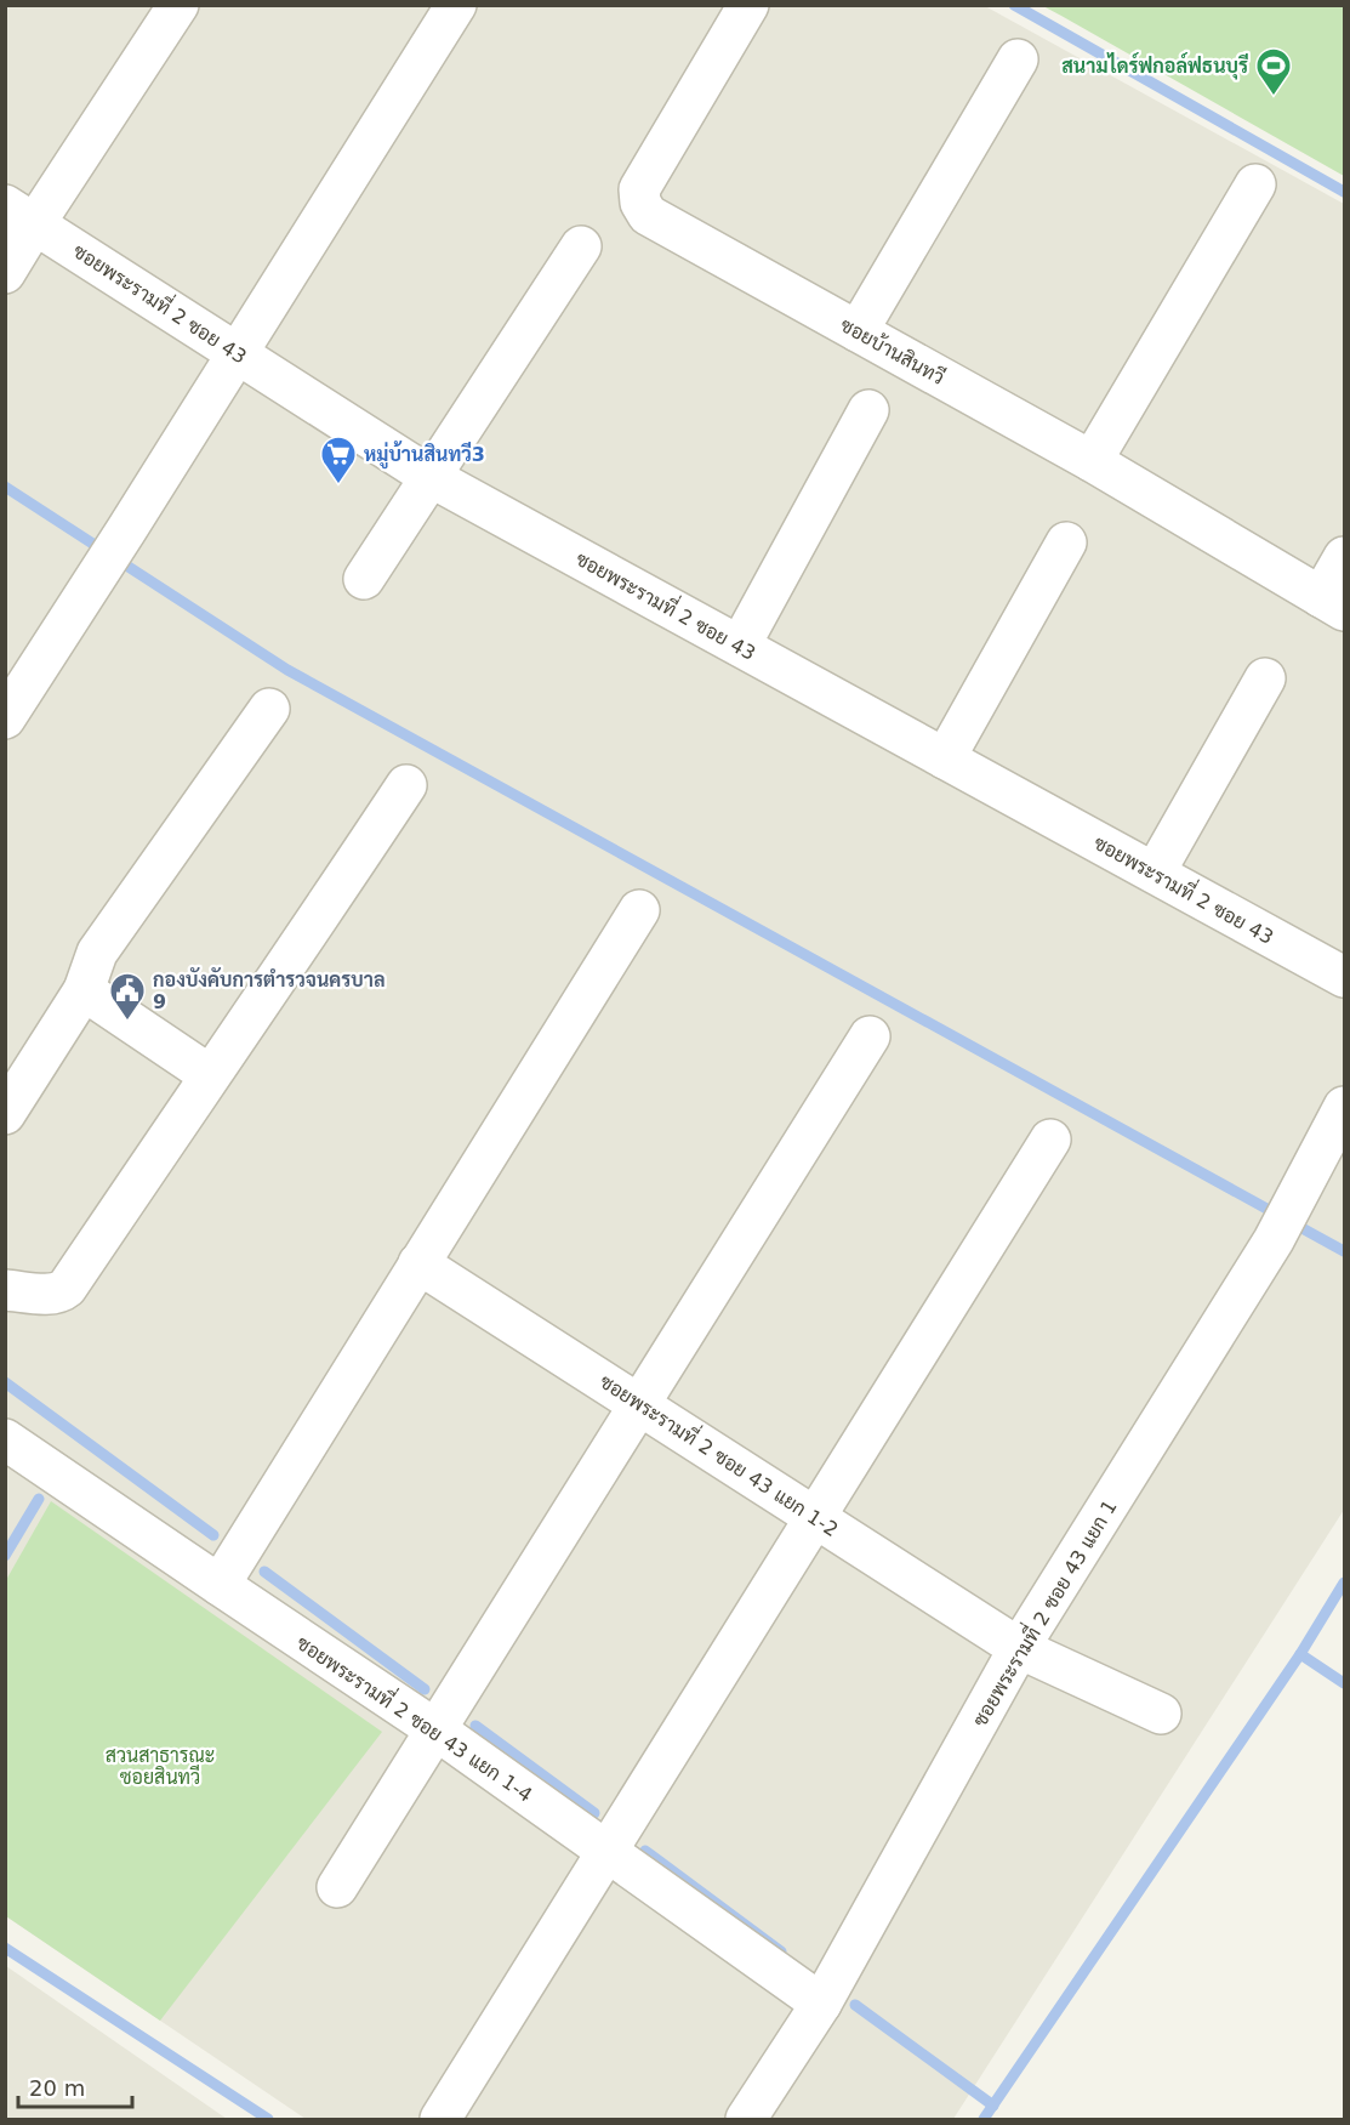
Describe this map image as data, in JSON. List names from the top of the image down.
{
  "streets": {
    "street": [
      "ซอยพระรามที่ 2 ซอย 43",
      "ซอยบ้านสินทวี",
      "ซอยพระรามที่ 2 ซอย 43 แยก 1-2",
      "ซอยพระรามที่ 2 ซอย 43 แยก 1",
      "ซอยพระรามที่ 2 ซอย 43 แยก 1-4"
    ]
  },
  "crossings": [
    ["ซอยพระรามที่ 2 ซอย 43 แยก 1-2", "ซอยพระรามที่ 2 ซอย 43 แยก 1"],
    ["ซอยพระรามที่ 2 ซอย 43 แยก 1", "ซอยพระรามที่ 2 ซอย 43 แยก 1-4"]
  ],
  "parks": ["สวนสาธารณะ ซอยสินทวี"],
  "places": {
    "sports": ["สนามไดร์ฟกอล์ฟธนบุรี"],
    "supermarket": ["หมู่บ้านสินทวี3"],
    "public building": ["กองบังคับการตำรวจนครบาล 9"]
  },
  "scale_bar": "20 m"
}
